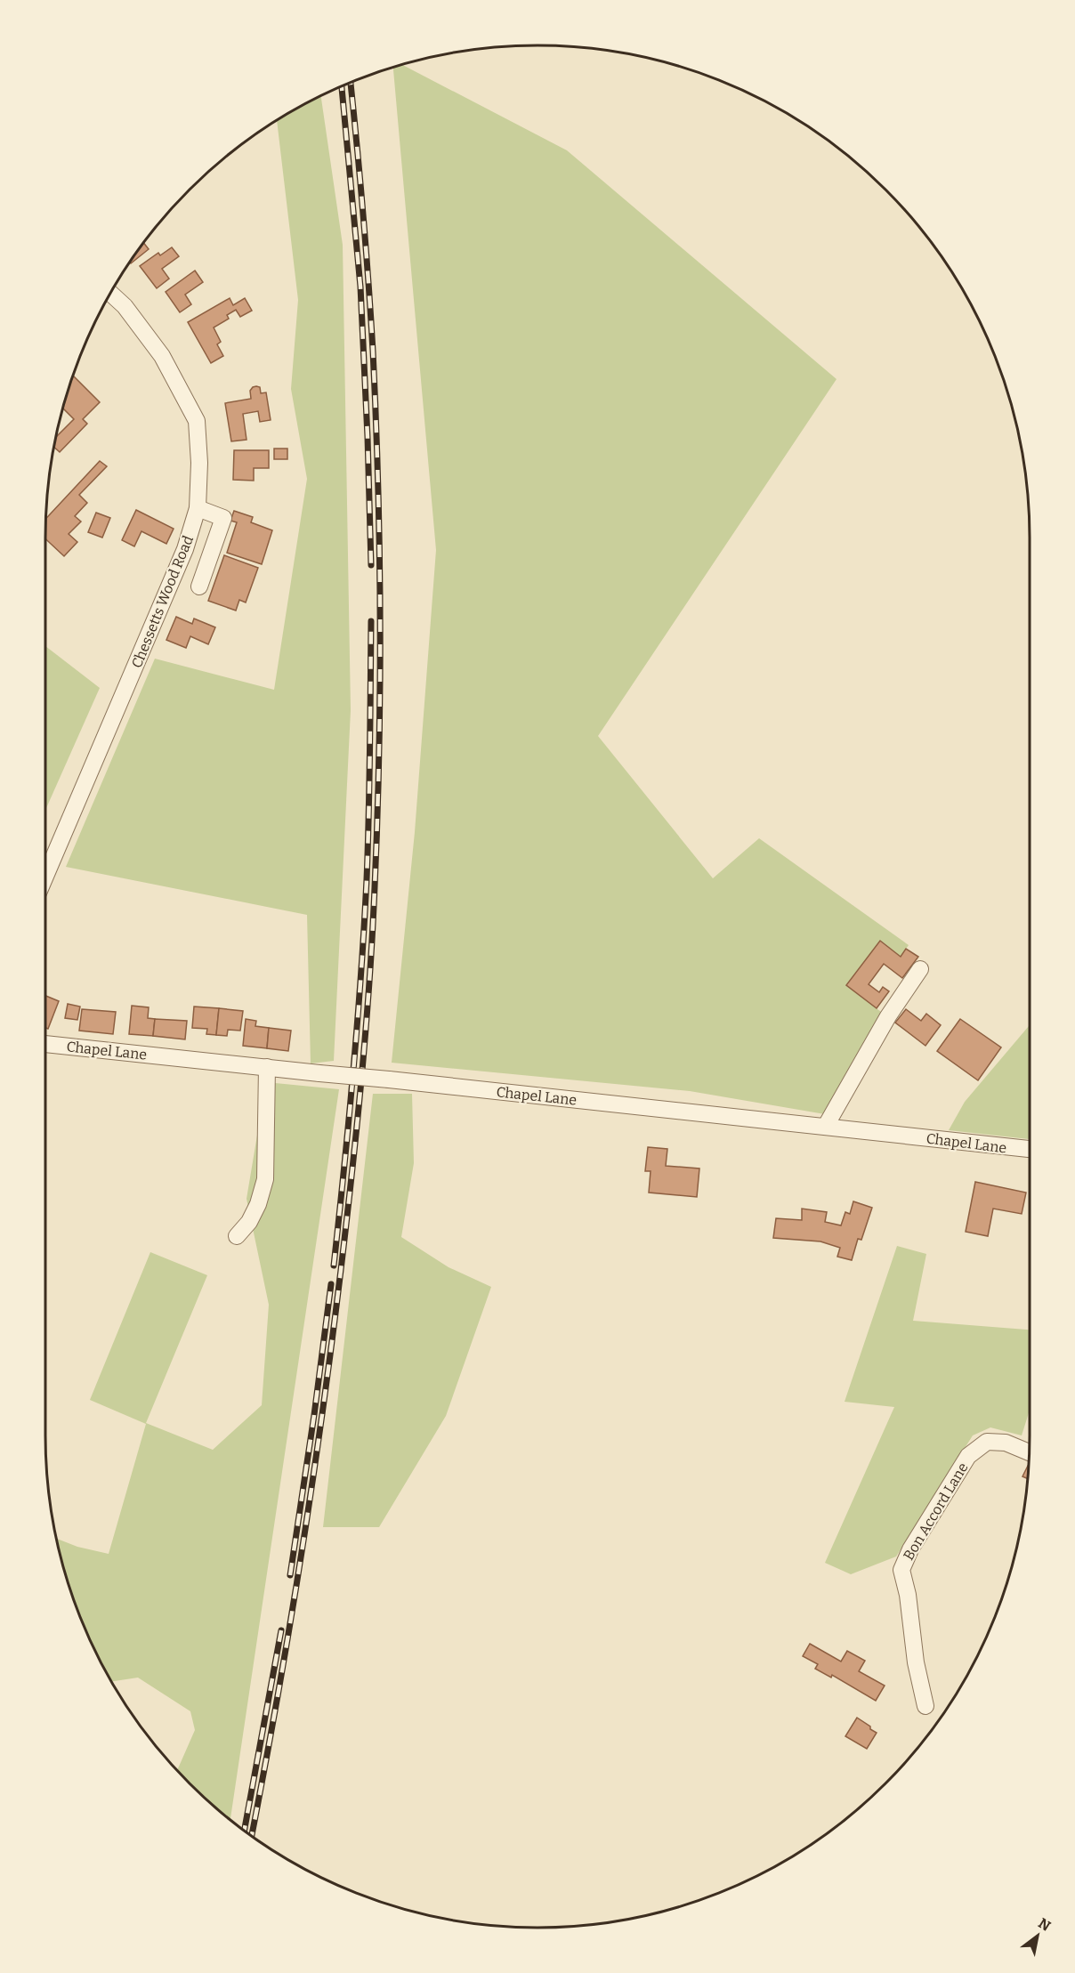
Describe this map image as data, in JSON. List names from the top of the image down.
{
  "streets": {
    "street": ["Chessetts Wood Road", "Chapel Lane", "Bon Accord Lane"]
  },
  "north": "top right"
}
